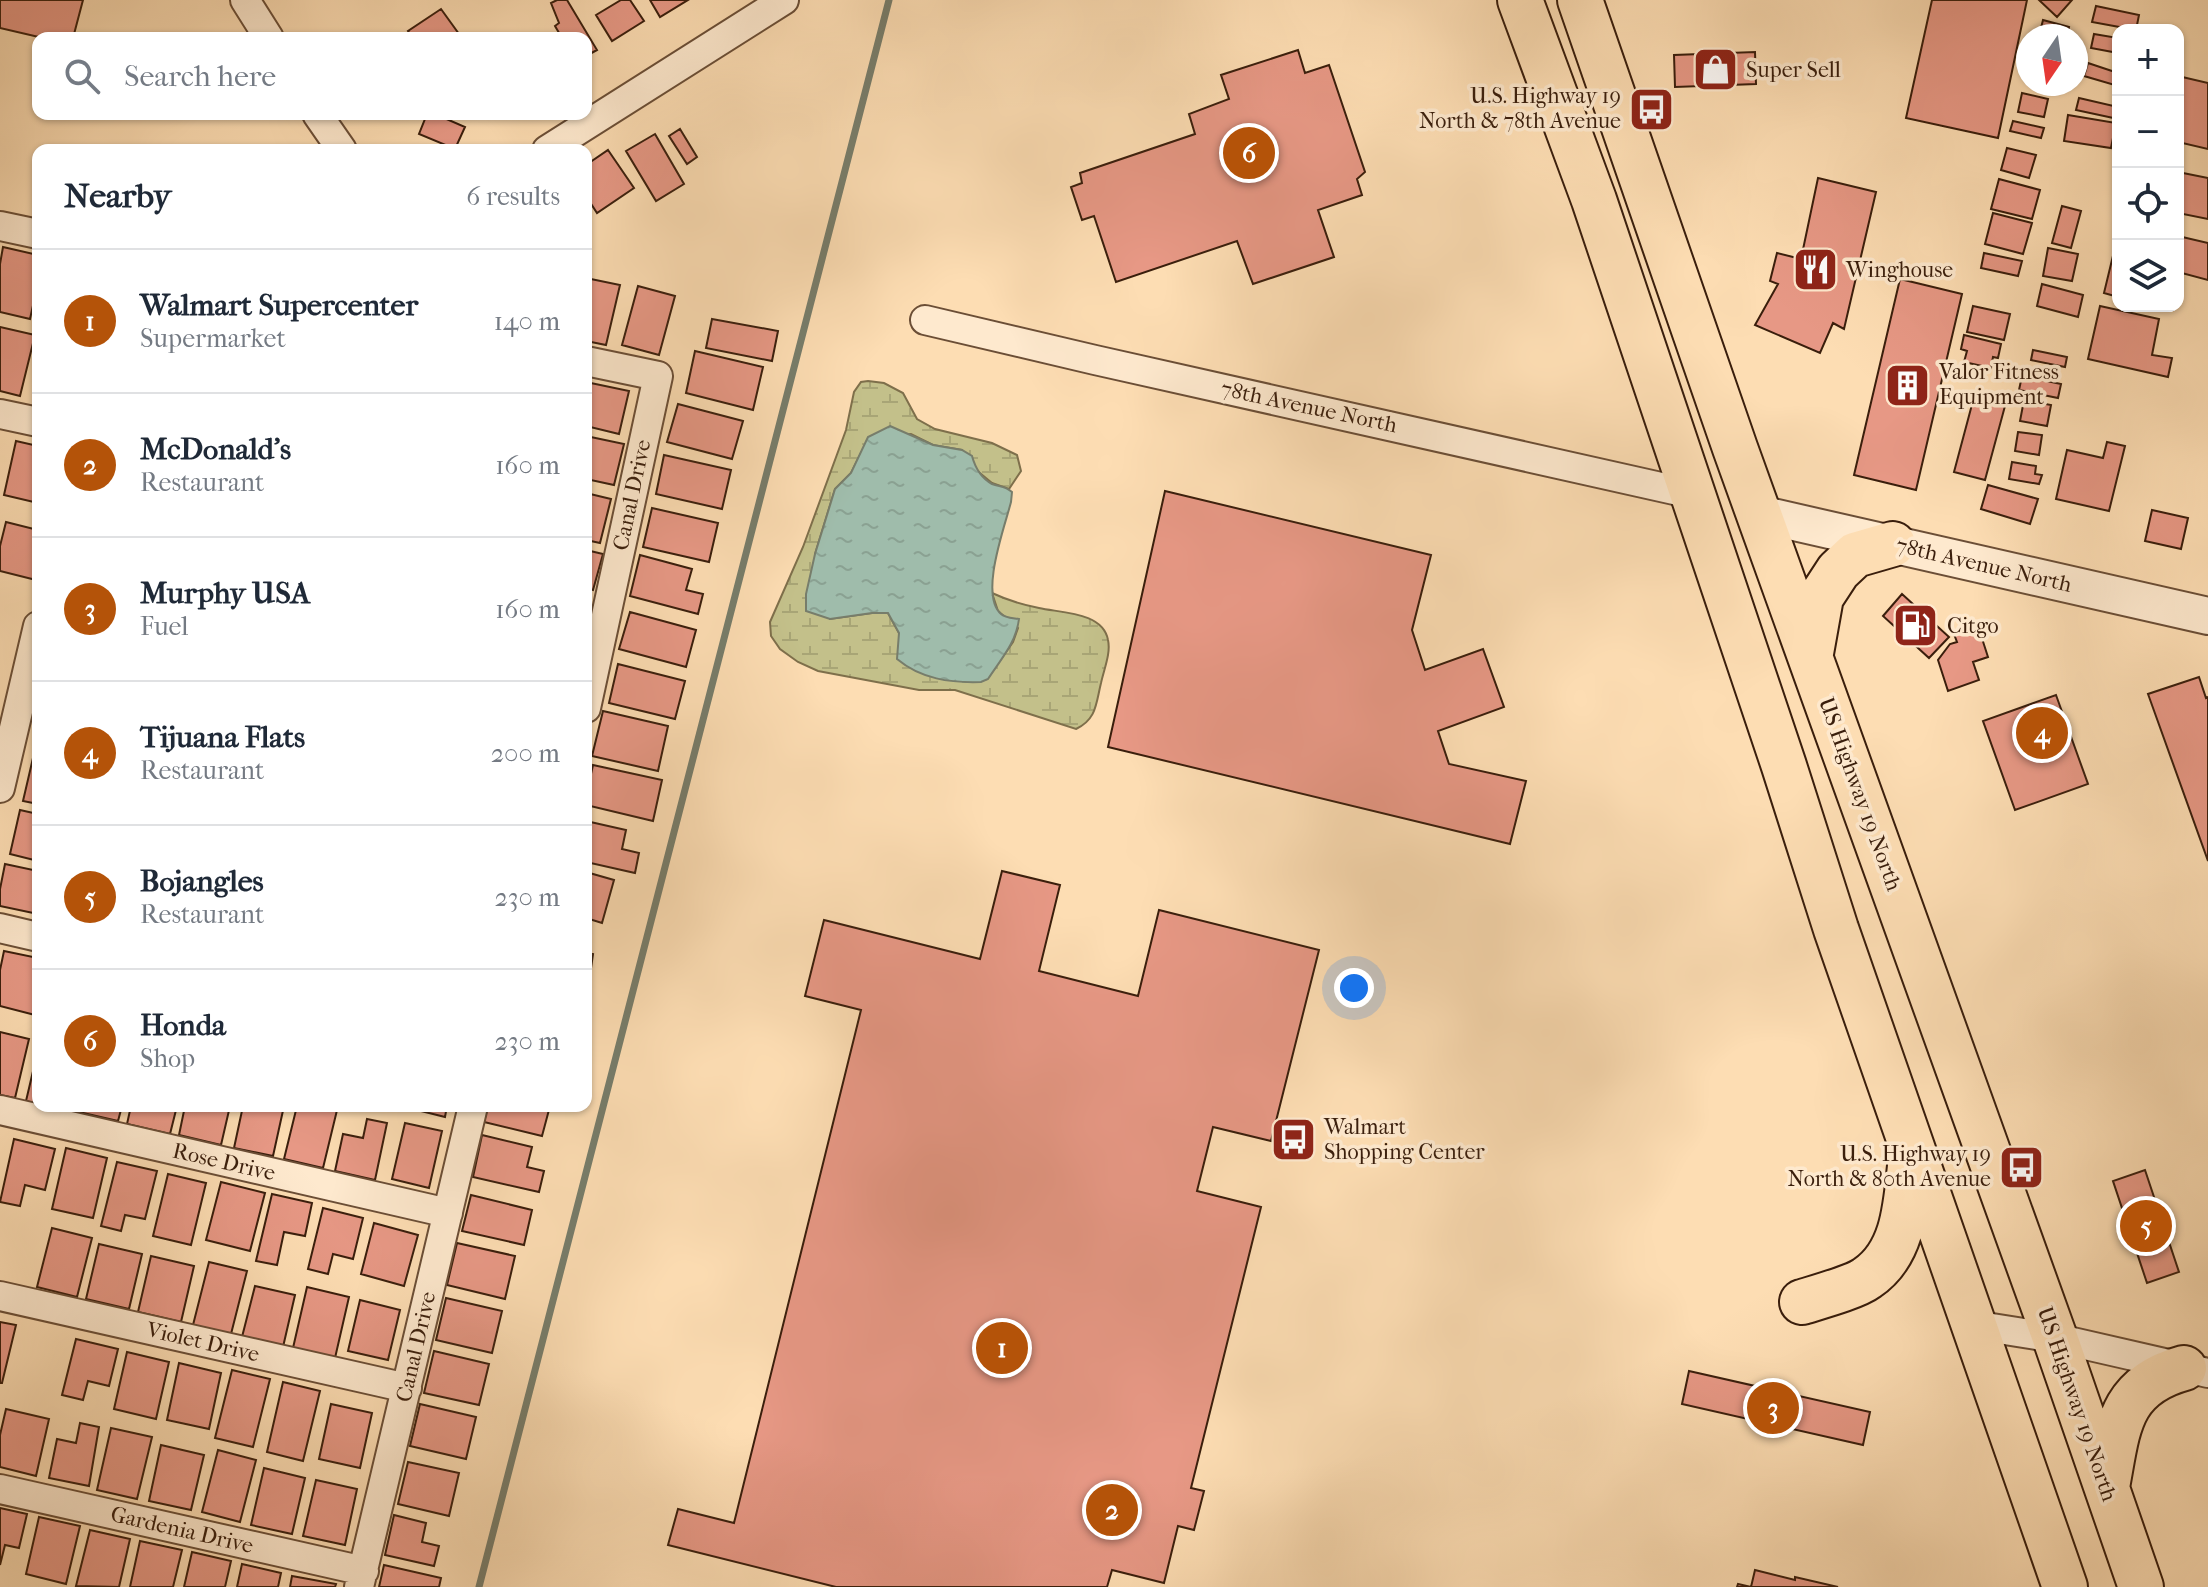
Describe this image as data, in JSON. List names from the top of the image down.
{
  "streets": {
    "highway": ["US Highway 19 North"],
    "street": [
      "78th Avenue North",
      "Canal Drive",
      "Rose Drive",
      "Violet Drive",
      "Gardenia Drive"
    ]
  },
  "crossings": [
    ["78th Avenue North", "US Highway 19 North"],
    ["Canal Drive", "Rose Drive"],
    ["Canal Drive", "Violet Drive"],
    ["Canal Drive", "Gardenia Drive"]
  ],
  "places": {
    "shop": ["Super Sell"],
    "bus stop": ["U.S. Highway 19 North & 78th Avenue", "Walmart Shopping Center", "U.S. Highway 19 North & 80th Avenue"],
    "restaurant": ["Winghouse"],
    "building": ["Valor Fitness Equipment"],
    "fuel station": ["Citgo"]
  },
  "north": "bottom",
  "page": {
    "map_buttons": ["+", "−"],
    "search": "Search here",
    "pins": [
      "6",
      "4",
      "5",
      "1",
      "3",
      "2"
    ],
    "heading": ["Nearby", "6 results"],
    "list": [
      {
        "mark": "1",
        "name": "Walmart Supercenter",
        "note": "Supermarket",
        "value": "140 m"
      },
      {
        "mark": "2",
        "name": "McDonald's",
        "note": "Restaurant",
        "value": "160 m"
      },
      {
        "mark": "3",
        "name": "Murphy USA",
        "note": "Fuel",
        "value": "160 m"
      },
      {
        "mark": "4",
        "name": "Tijuana Flats",
        "note": "Restaurant",
        "value": "200 m"
      },
      {
        "mark": "5",
        "name": "Bojangles",
        "note": "Restaurant",
        "value": "230 m"
      },
      {
        "mark": "6",
        "name": "Honda",
        "note": "Shop",
        "value": "230 m"
      }
    ]
  }
}
